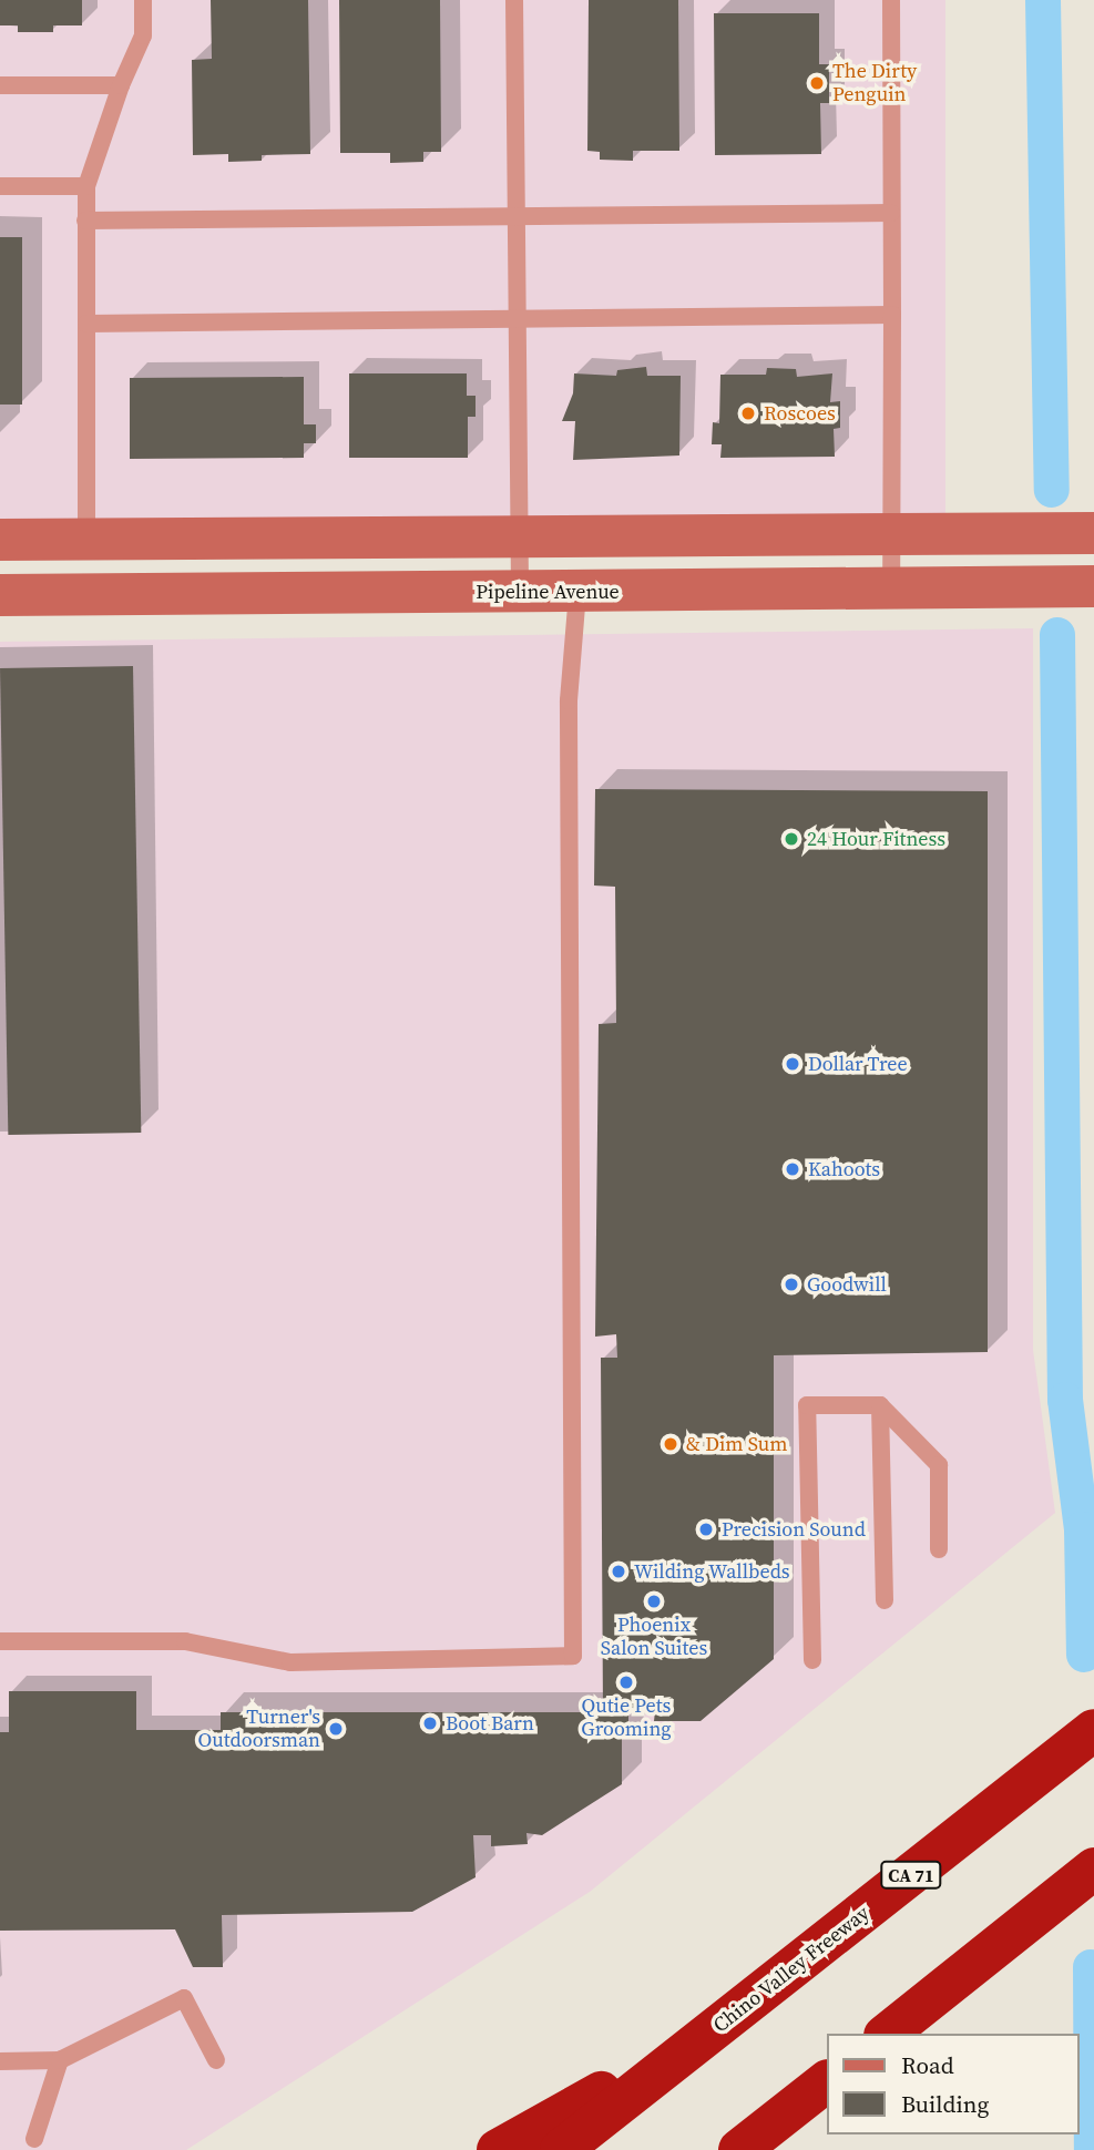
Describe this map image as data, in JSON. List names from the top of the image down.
{
  "streets": {
    "highway": ["CA 71", "Chino Valley Freeway"],
    "main road": ["Pipeline Avenue"]
  },
  "places": [
    "The Dirty Penguin",
    "Roscoes",
    "24 Hour Fitness",
    "Dollar Tree",
    "Kahoots",
    "Goodwill",
    "& Dim Sum",
    "Precision Sound",
    "Wilding Wallbeds",
    "Phoenix Salon Suites",
    "Qutie Pets Grooming",
    "Boot Barn",
    "Turner's Outdoorsman"
  ],
  "legend": ["Road", "Building"]
}
